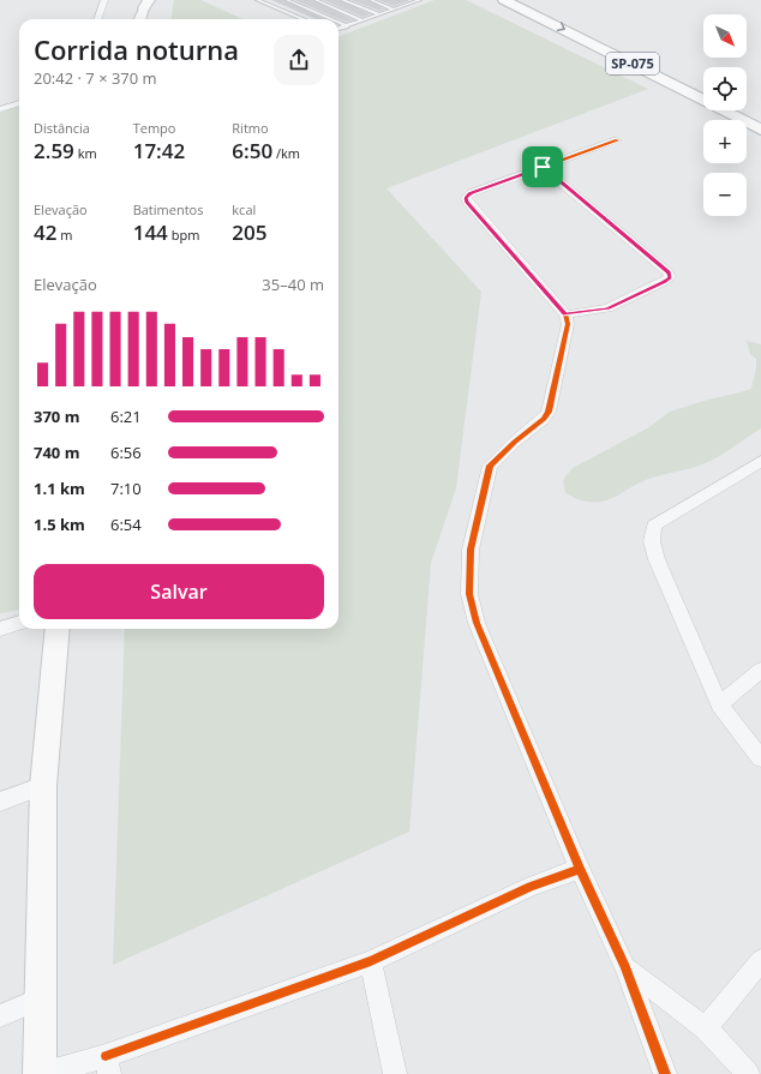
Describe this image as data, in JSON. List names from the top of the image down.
{
  "streets": {
    "highway": ["SP-075"]
  },
  "north": "bottom right",
  "page": {
    "map_buttons": ["+", "−"],
    "heading": ["Corrida noturna", "20:42 · 7 × 370 m"],
    "stats": [
      ["Distância", "2.59 km"],
      ["Tempo", "17:42"],
      ["Ritmo", "6:50 /km"],
      ["Elevação", "42 m"],
      ["Batimentos", "144 bpm"],
      ["kcal", "205"]
    ],
    "chart": ["Elevação", "35–40 m"],
    "list": [
      {
        "name": "370 m",
        "note": "6:21"
      },
      {
        "name": "740 m",
        "note": "6:56"
      },
      {
        "name": "1.1 km",
        "note": "7:10"
      },
      {
        "name": "1.5 km",
        "note": "6:54"
      }
    ],
    "buttons": "Salvar"
  }
}
